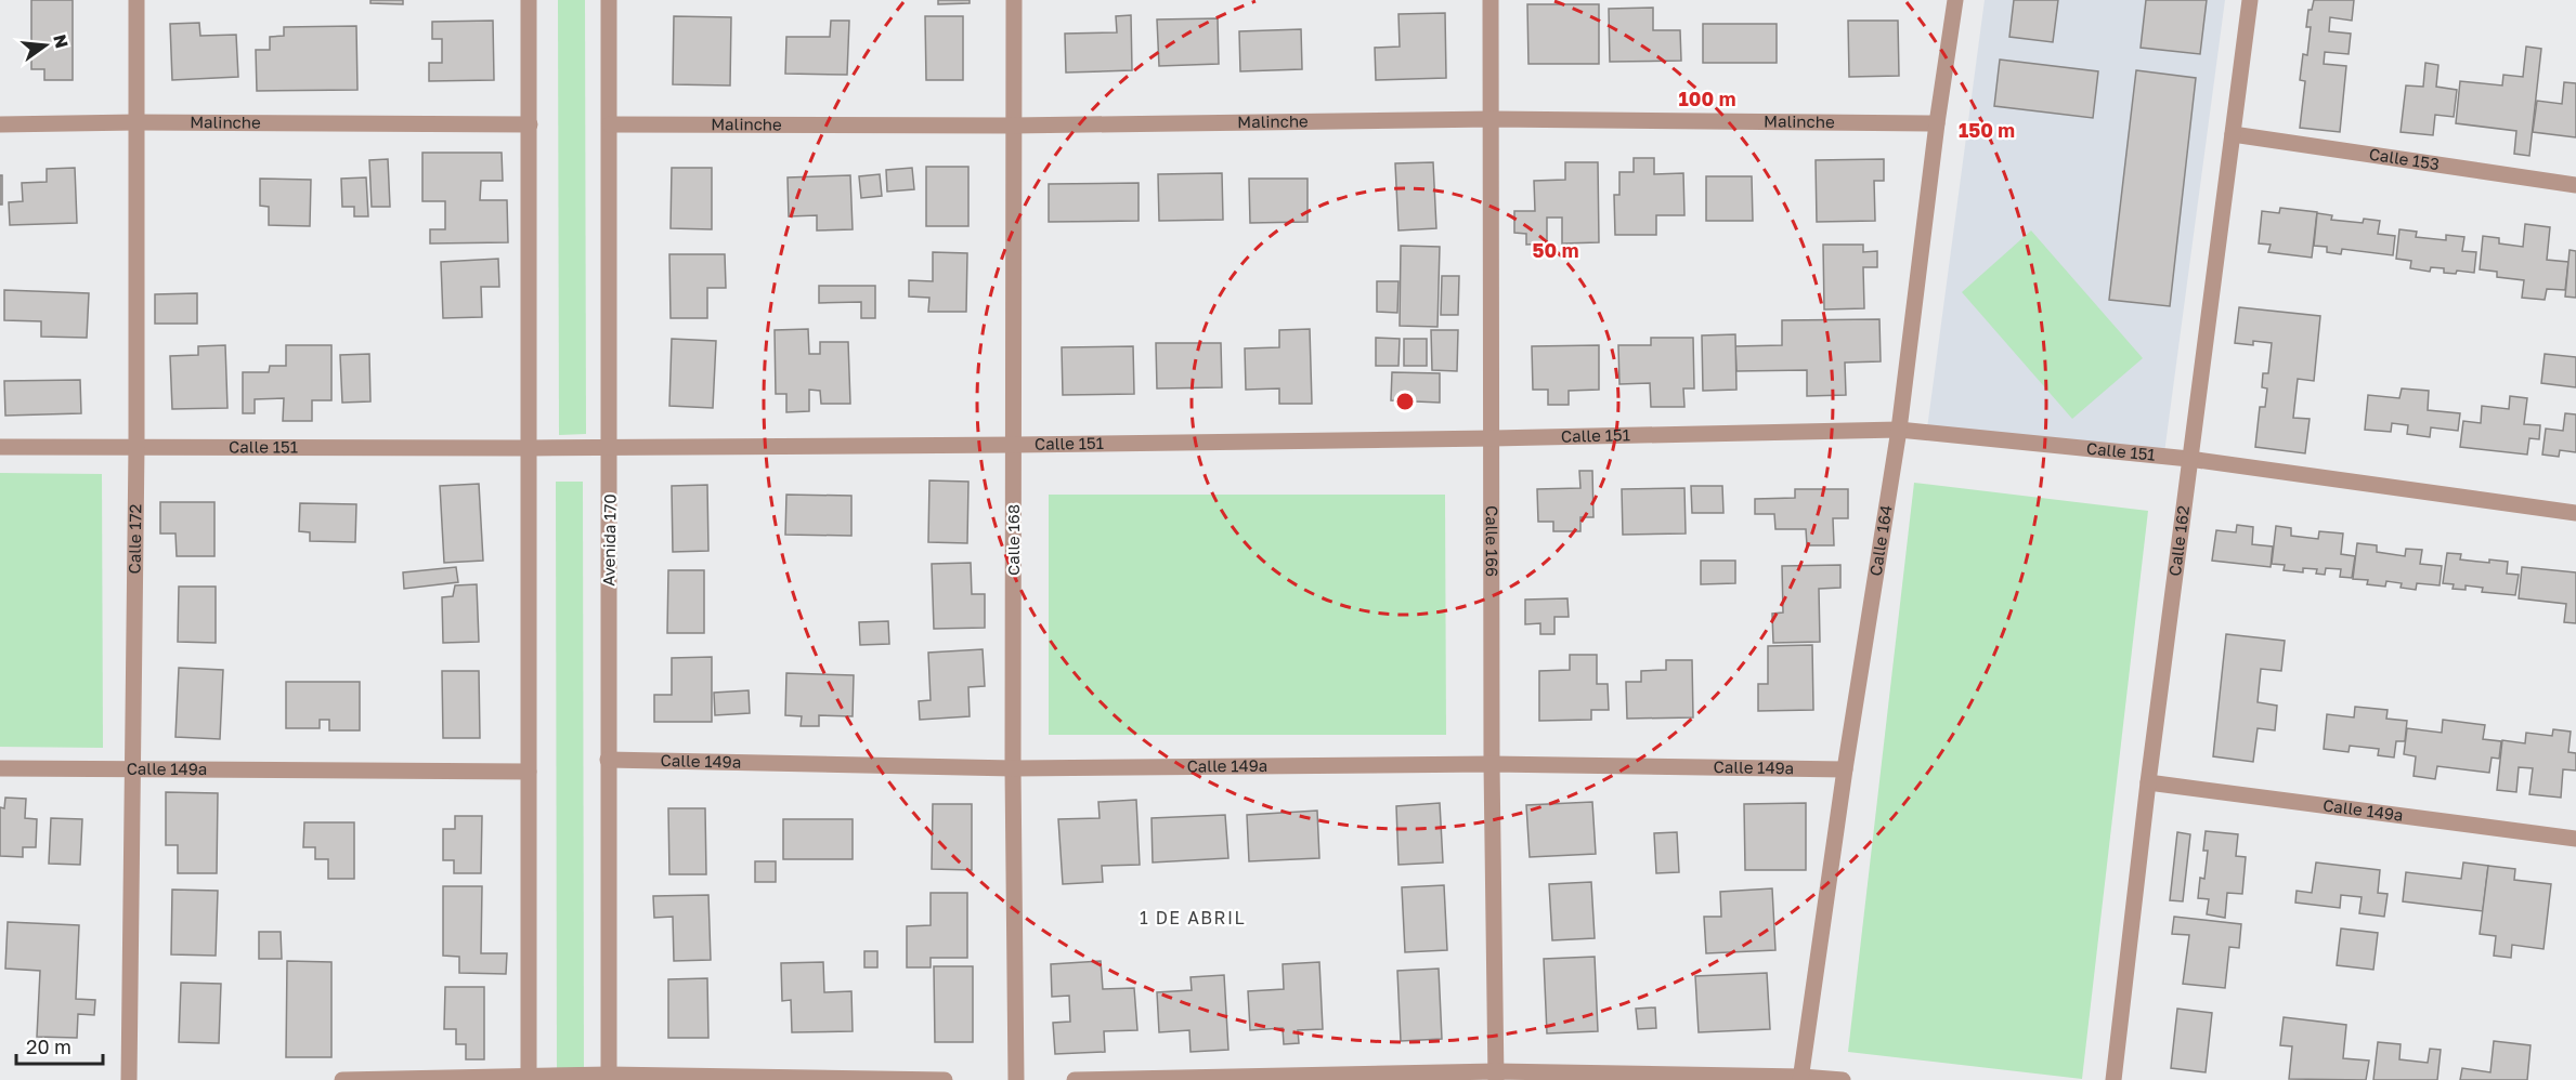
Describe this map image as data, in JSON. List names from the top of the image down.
{
  "streets": {
    "street": [
      "Malinche",
      "Calle 153",
      "Calle 151",
      "Calle 172",
      "Avenida 170",
      "Calle 168",
      "Calle 166",
      "Calle 164",
      "Calle 162",
      "Calle 149a"
    ]
  },
  "crossings": [
    ["Malinche", "Calle 172"],
    ["Malinche", "Avenida 170"],
    ["Malinche", "Calle 168"],
    ["Malinche", "Calle 166"],
    ["Malinche", "Calle 164"],
    ["Calle 153", "Calle 162"],
    ["Calle 151", "Calle 172"],
    ["Calle 151", "Avenida 170"],
    ["Calle 151", "Calle 168"],
    ["Calle 151", "Calle 166"],
    ["Calle 151", "Calle 164"],
    ["Calle 151", "Calle 162"],
    ["Calle 172", "Calle 149a"],
    ["Avenida 170", "Calle 149a"],
    ["Calle 168", "Calle 149a"],
    ["Calle 166", "Calle 149a"],
    ["Calle 164", "Calle 149a"],
    ["Calle 162", "Calle 149a"]
  ],
  "districts": ["1 DE ABRIL"],
  "scale_bar": "20 m",
  "north": "right",
  "rings": ["100 m", "150 m", "50 m"]
}
